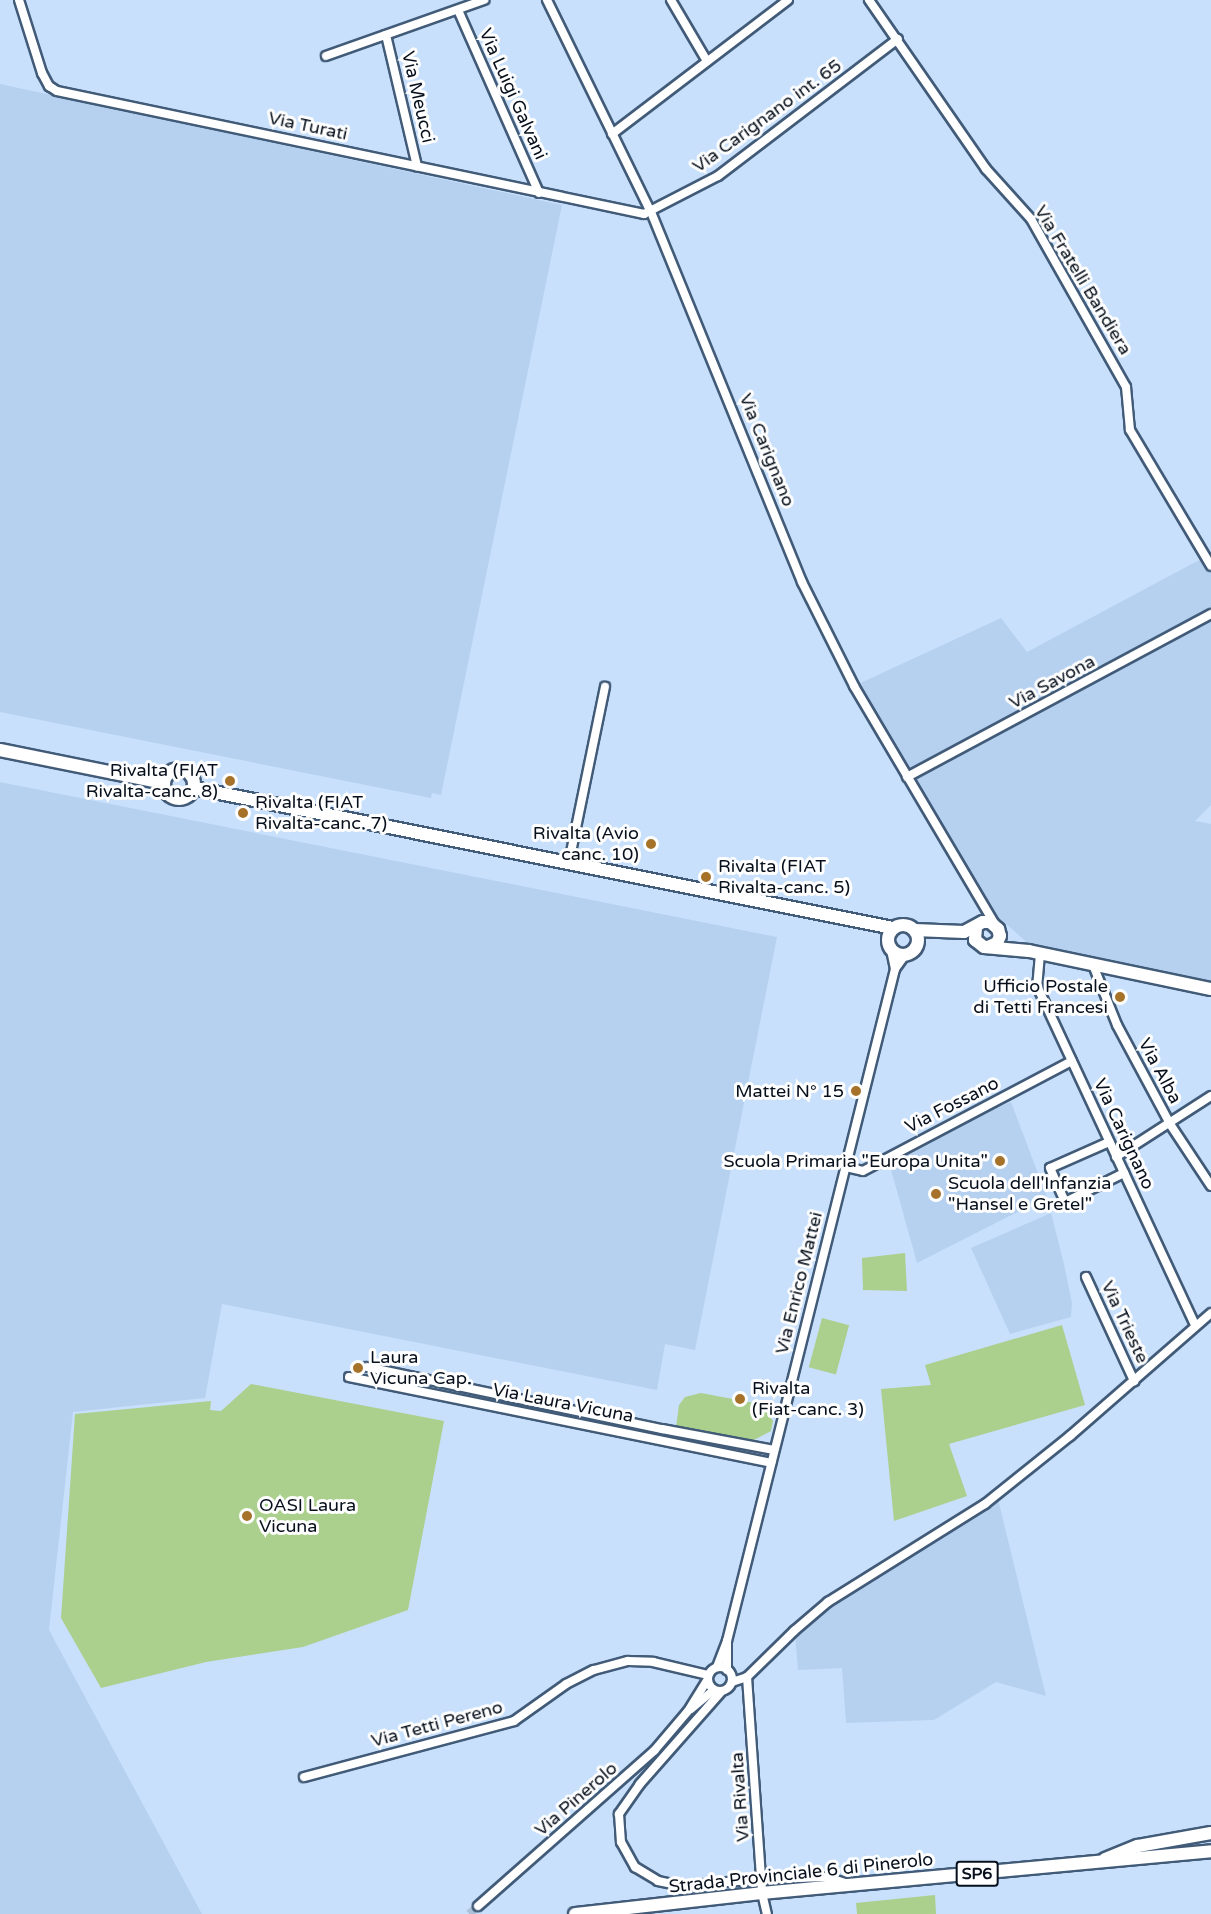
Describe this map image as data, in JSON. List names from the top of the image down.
{
  "streets": {
    "main road": ["Strada Provinciale 6 di Pinerolo", "SP6"],
    "street": [
      "Via Luigi Galvani",
      "Via Meucci",
      "Via Carignano int. 65",
      "Via Turati",
      "Via Fratelli Bandiera",
      "Via Carignano",
      "Via Savona",
      "Via Alba",
      "Via Fossano",
      "Via Enrico Mattei",
      "Via Trieste",
      "Via Laura Vicuna",
      "Via Tetti Pereno",
      "Via Rivalta",
      "Via Pinerolo"
    ]
  },
  "crossings": [
    ["Via Luigi Galvani", "Via Turati"],
    ["Via Meucci", "Via Turati"],
    ["Via Carignano int. 65", "Via Turati"],
    ["Via Carignano int. 65", "Via Fratelli Bandiera"],
    ["Via Carignano int. 65", "Via Carignano"],
    ["Via Turati", "Via Carignano"],
    ["Via Carignano", "Via Savona"],
    ["Via Carignano", "Via Fossano"],
    ["Via Fossano", "Via Enrico Mattei"],
    ["Via Enrico Mattei", "Via Laura Vicuna"],
    ["Via Enrico Mattei", "Via Pinerolo"],
    ["Via Tetti Pereno", "Via Pinerolo"],
    ["Via Rivalta", "Strada Provinciale 6 di Pinerolo"]
  ],
  "places": [
    "Rivalta (FIAT Rivalta-canc. 8)",
    "Rivalta (FIAT Rivalta-canc. 7)",
    "Rivalta (Avio canc. 10)",
    "Rivalta (FIAT Rivalta-canc. 5)",
    "Ufficio Postale di Tetti Francesi",
    "Mattei N° 15",
    "Scuola Primaria \"Europa Unita\"",
    "Scuola dell'Infanzia \"Hansel e Gretel\"",
    "Laura Vicuna Cap.",
    "Rivalta (Fiat-canc. 3)",
    "OASI Laura Vicuna"
  ]
}
